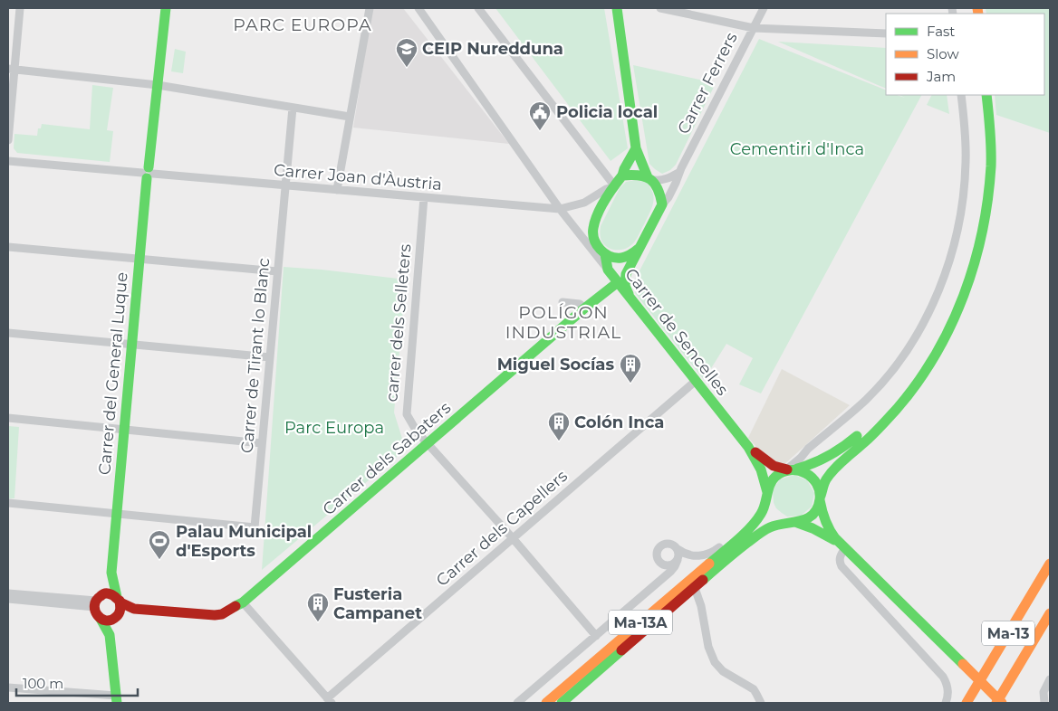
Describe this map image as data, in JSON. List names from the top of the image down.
{
  "streets": {
    "main road": [
      "Carrer de Sencelles",
      "Carrer del General Luque",
      "Carrer dels Sabaters",
      "Ma-13A",
      "Ma-13"
    ],
    "street": [
      "Carrer Ferrers",
      "Carrer Joan d'Àustria",
      "carrer dels Selleters",
      "Carrer de Tirant lo Blanc",
      "Carrer dels Capellers"
    ]
  },
  "crossings": [
    ["Carrer Ferrers", "Carrer Joan d'Àustria"],
    ["Carrer Ferrers", "Carrer de Sencelles"],
    ["Carrer Joan d'Àustria", "carrer dels Selleters"],
    ["Carrer Joan d'Àustria", "Carrer de Sencelles"],
    ["Carrer Joan d'Àustria", "Carrer de Tirant lo Blanc"],
    ["Carrer Joan d'Àustria", "Carrer del General Luque"],
    ["carrer dels Selleters", "Carrer dels Sabaters"],
    ["carrer dels Selleters", "Carrer dels Capellers"],
    ["Carrer de Sencelles", "Carrer dels Sabaters"],
    ["Carrer de Sencelles", "Carrer dels Capellers"],
    ["Carrer de Sencelles", "Ma-13A"],
    ["Carrer de Tirant lo Blanc", "Carrer del General Luque"],
    ["Carrer del General Luque", "Carrer dels Sabaters"]
  ],
  "districts": ["PARC EUROPA", "POLÍGON INDUSTRIAL"],
  "parks": ["Cementiri d'Inca", "Parc Europa"],
  "places": {
    "school or university": ["CEIP Nuredduna"],
    "public building": ["Policia local"],
    "building": ["Miguel Socías", "Colón Inca", "Fusteria Campanet"],
    "sports": ["Palau Municipal d'Esports"]
  },
  "legend": ["Fast", "Slow", "Jam"],
  "scale_bar": "100 m"
}
